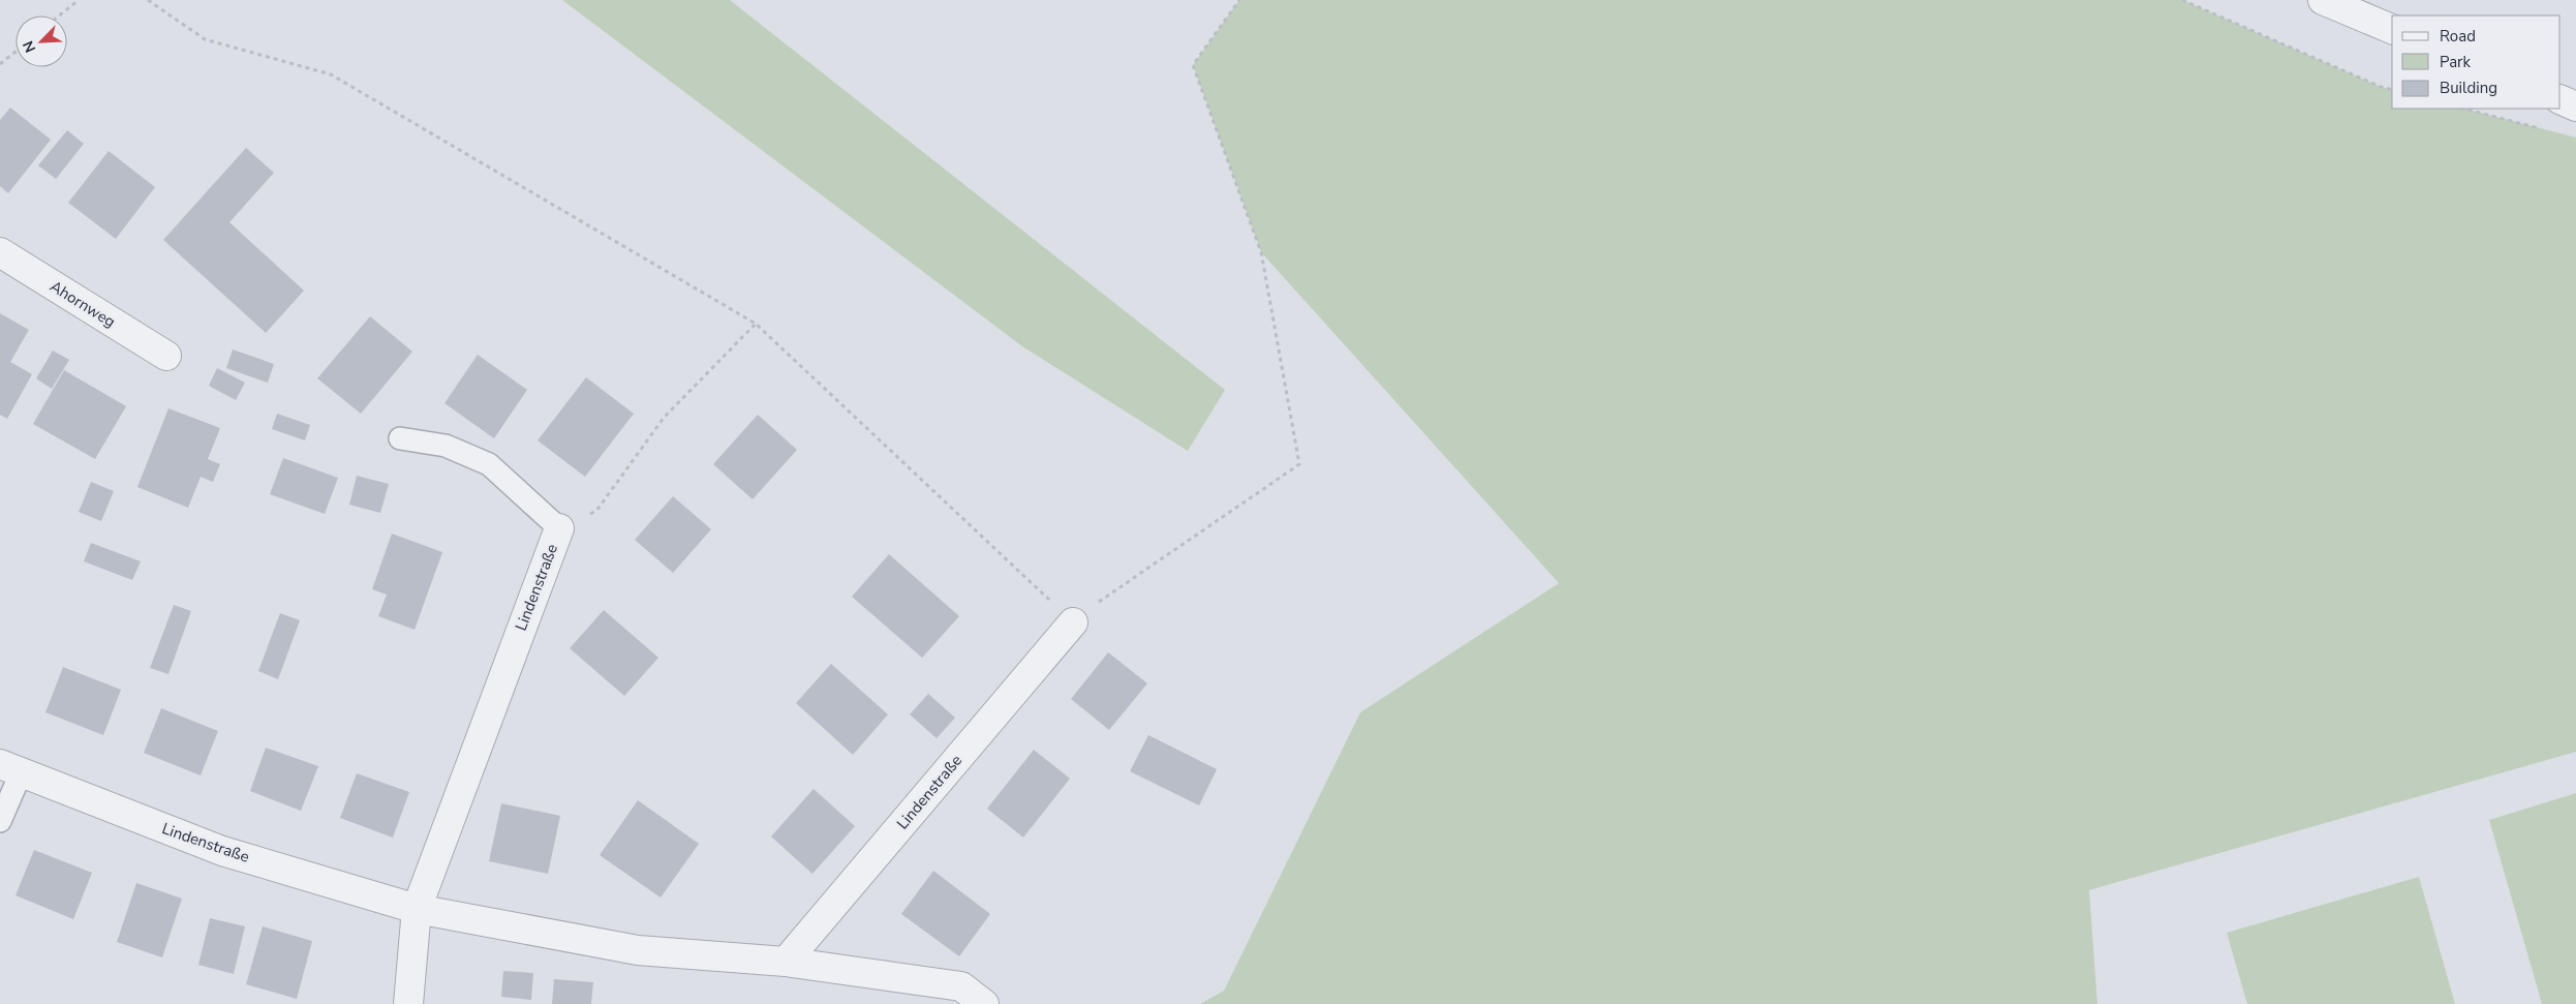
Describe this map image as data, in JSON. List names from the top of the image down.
{
  "streets": {
    "street": ["Ahornweg", "Lindenstraße"]
  },
  "legend": ["Road", "Park", "Building"],
  "north": "bottom left"
}
